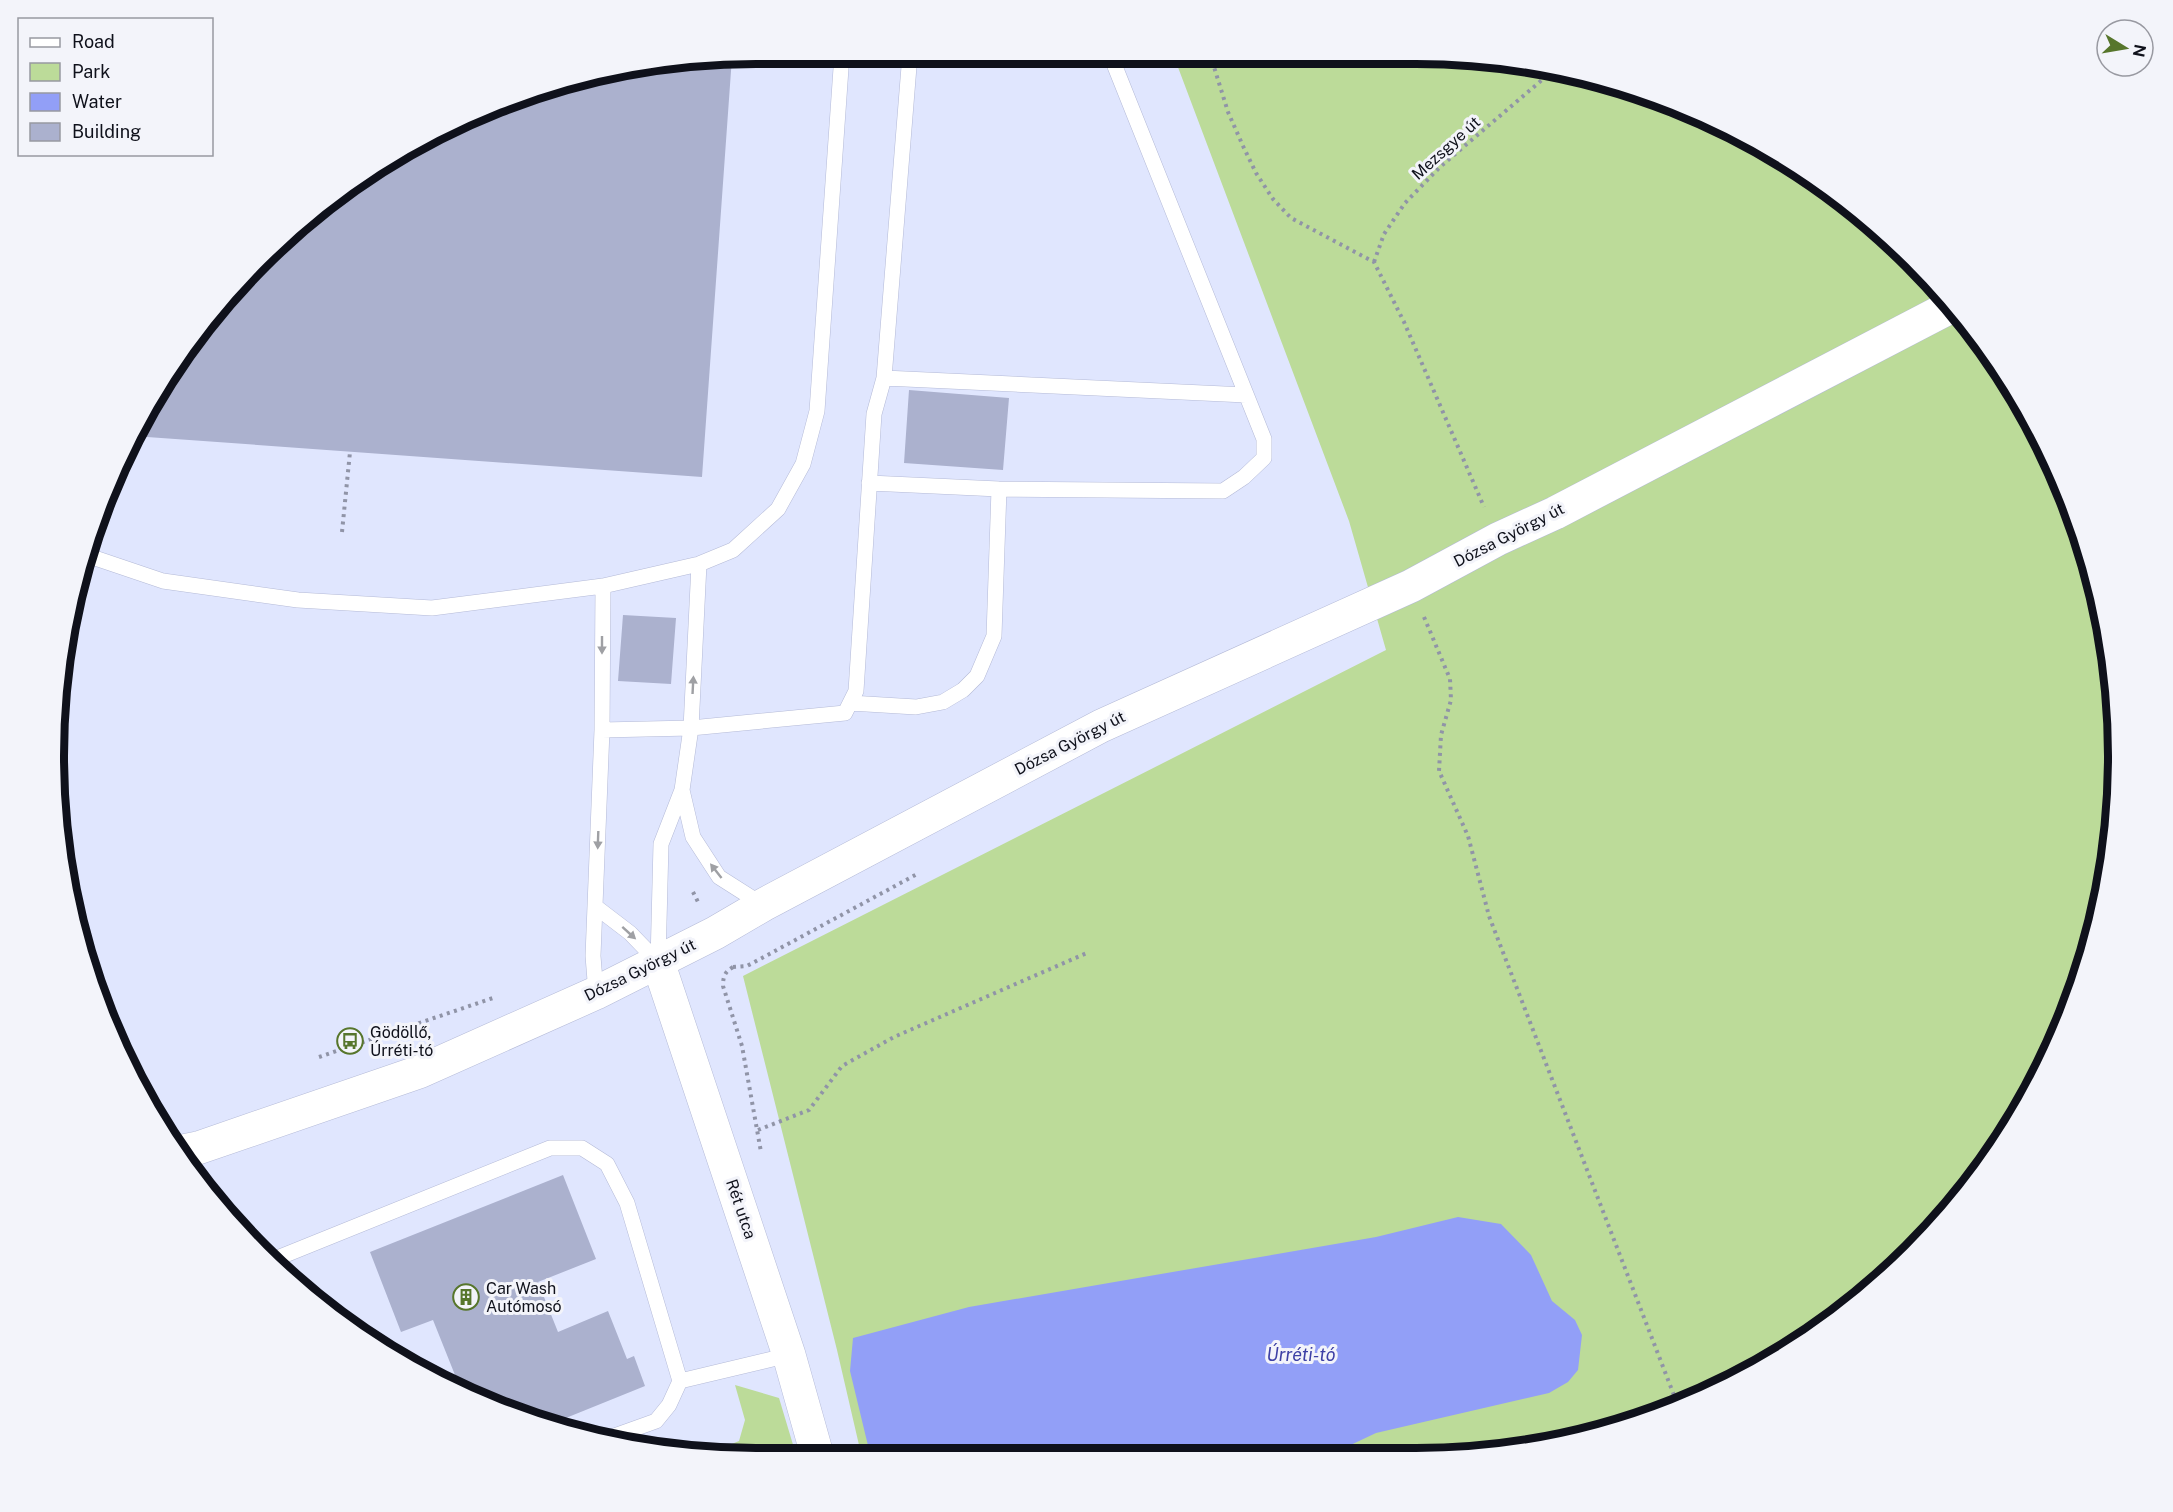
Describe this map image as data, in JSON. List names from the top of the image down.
{
  "streets": {
    "main road": ["Dózsa György út", "Rét utca"],
    "path": ["Mezsgye út"]
  },
  "crossings": [
    ["Dózsa György út", "Rét utca"]
  ],
  "water": ["Úrréti-tó"],
  "places": {
    "bus stop": ["Gödöllő, Úrréti-tó"],
    "building": ["Car Wash Autómosó"]
  },
  "legend": [
    "Road",
    "Park",
    "Water",
    "Building"
  ],
  "north": "right"
}
